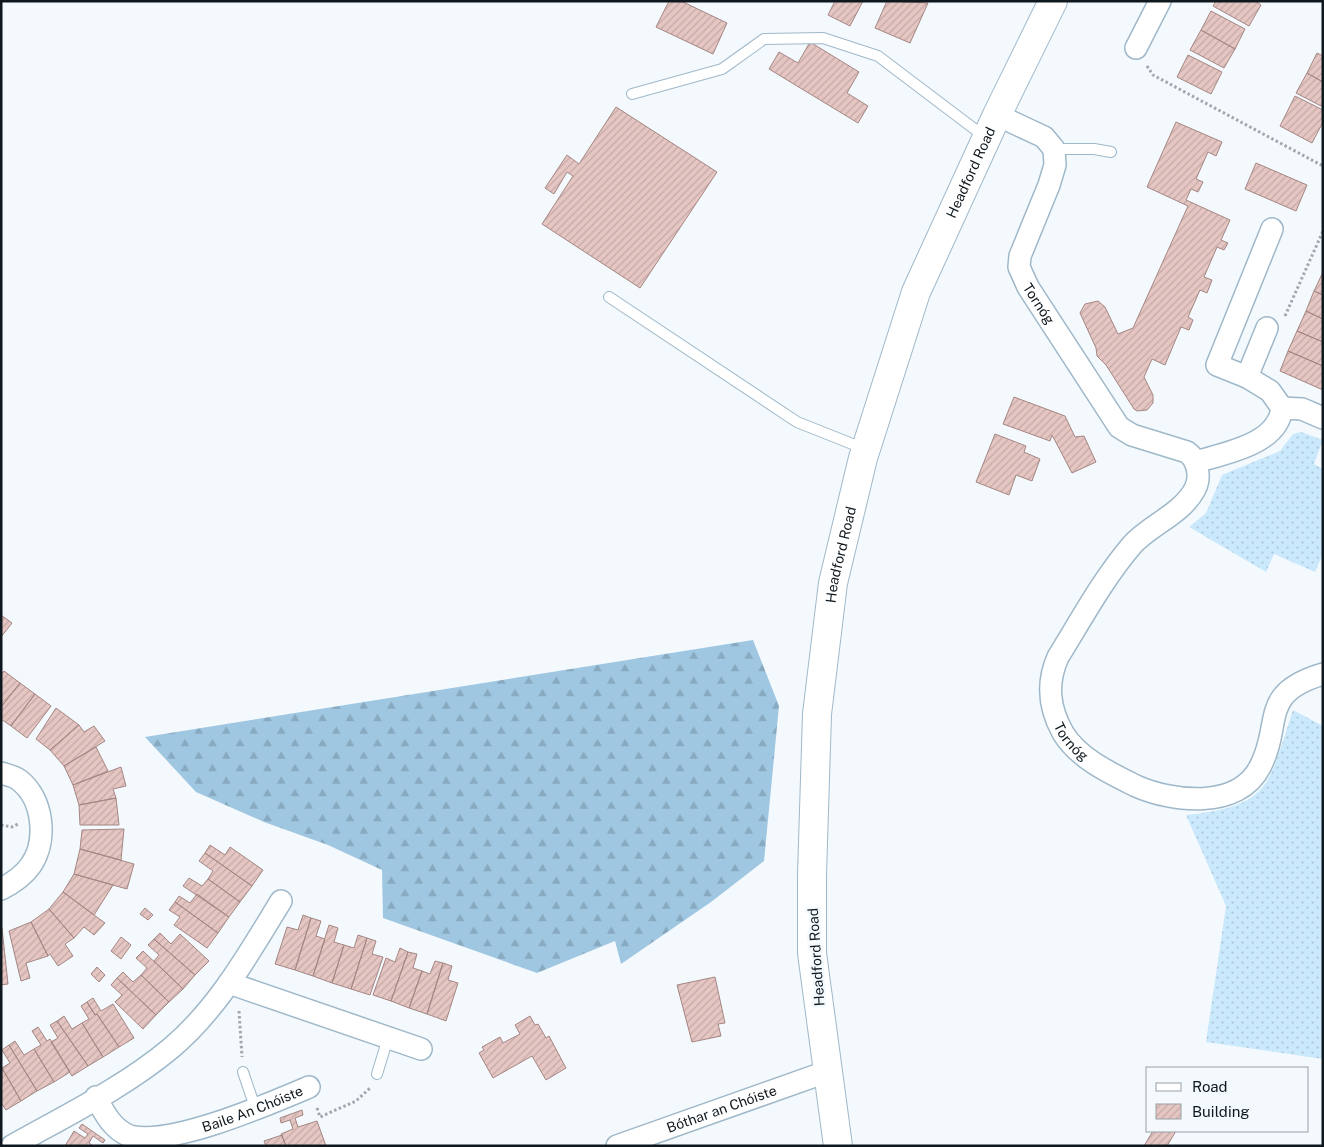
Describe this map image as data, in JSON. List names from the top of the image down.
{
  "streets": {
    "main road": ["Headford Road"],
    "street": ["Tornóg", "Baile An Chóiste", "Bóthar an Chóiste"]
  },
  "crossings": [
    ["Headford Road", "Bóthar an Chóiste"]
  ],
  "legend": ["Road", "Building"]
}
